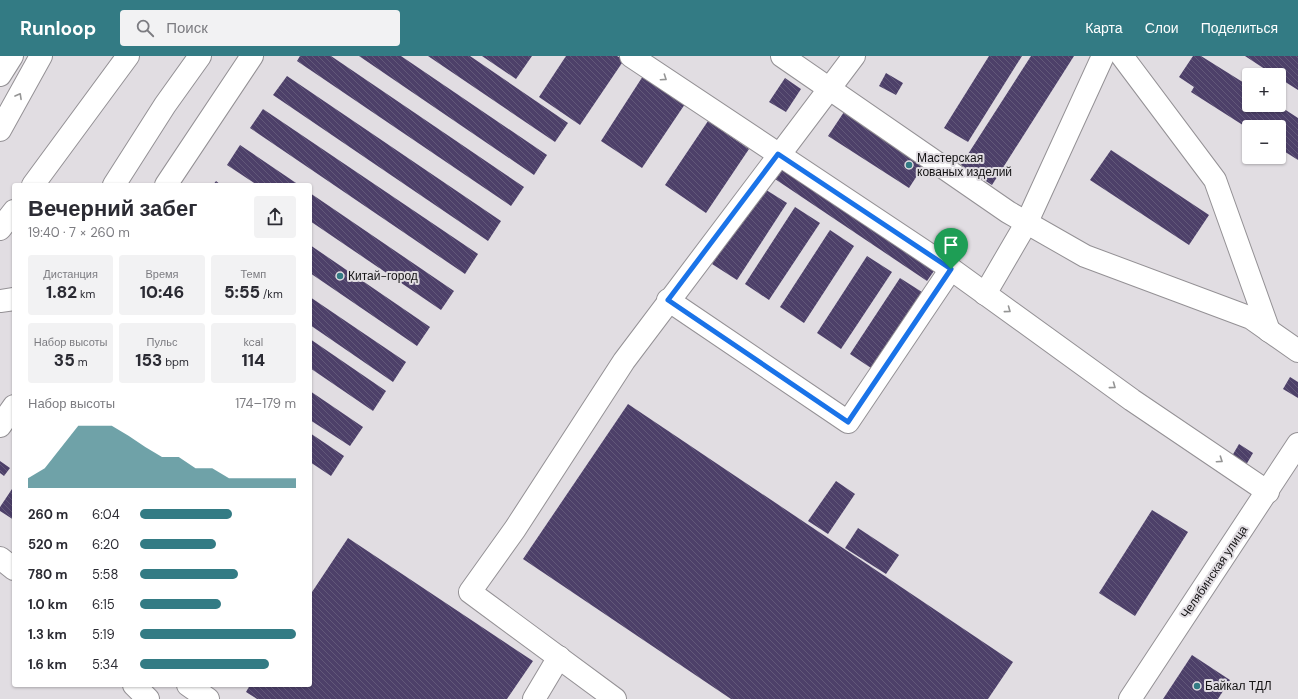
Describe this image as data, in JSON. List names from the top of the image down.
{
  "streets": {
    "street": ["Челябинская улица"]
  },
  "places": ["Мастерская кованых изделий", "Китай-город", "Байкал ТДЛ"],
  "page": {
    "header": "Runloop",
    "search": "Поиск",
    "nav": ["Карта", "Слои", "Поделиться"],
    "map_buttons": ["+", "−"],
    "heading": ["Вечерний забег", "19:40 · 7 × 260 m"],
    "stats": [
      ["Дистанция", "1.82 km"],
      ["Время", "10:46"],
      ["Темп", "5:55 /km"],
      ["Набор высоты", "35 m"],
      ["Пульс", "153 bpm"],
      ["kcal", "114"]
    ],
    "chart": ["Набор высоты", "174–179 m"],
    "list": [
      {
        "name": "260 m",
        "note": "6:04"
      },
      {
        "name": "520 m",
        "note": "6:20"
      },
      {
        "name": "780 m",
        "note": "5:58"
      },
      {
        "name": "1.0 km",
        "note": "6:15"
      },
      {
        "name": "1.3 km",
        "note": "5:19"
      },
      {
        "name": "1.6 km",
        "note": "5:34"
      }
    ]
  }
}
